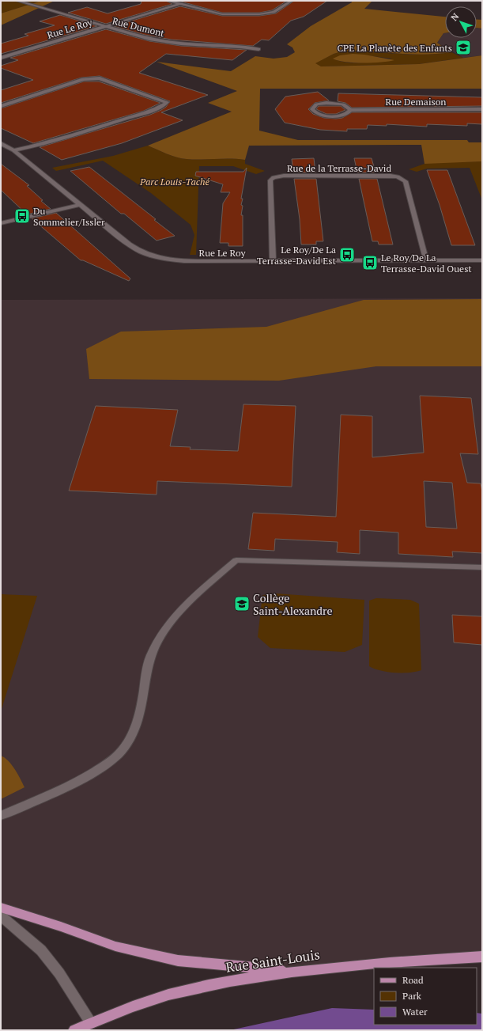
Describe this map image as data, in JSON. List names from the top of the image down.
{
  "streets": {
    "main road": ["Rue Saint-Louis"],
    "street": [
      "Rue Dumont",
      "Rue Le Roy",
      "Rue Demaison",
      "Rue de la Terrasse-David"
    ]
  },
  "crossings": [
    ["Rue Dumont", "Rue Le Roy"],
    ["Rue Le Roy", "Rue de la Terrasse-David"]
  ],
  "parks": ["Parc Louis-Taché"],
  "places": {
    "school or university": ["CPE La Planète des Enfants", "Collège Saint-Alexandre"],
    "bus stop": ["Du Sommelier/Issler", "Le Roy/De La Terrasse-David Est", "Le Roy/De La Terrasse-David Ouest"]
  },
  "legend": ["Road", "Park", "Water"],
  "north": "top left"
}
